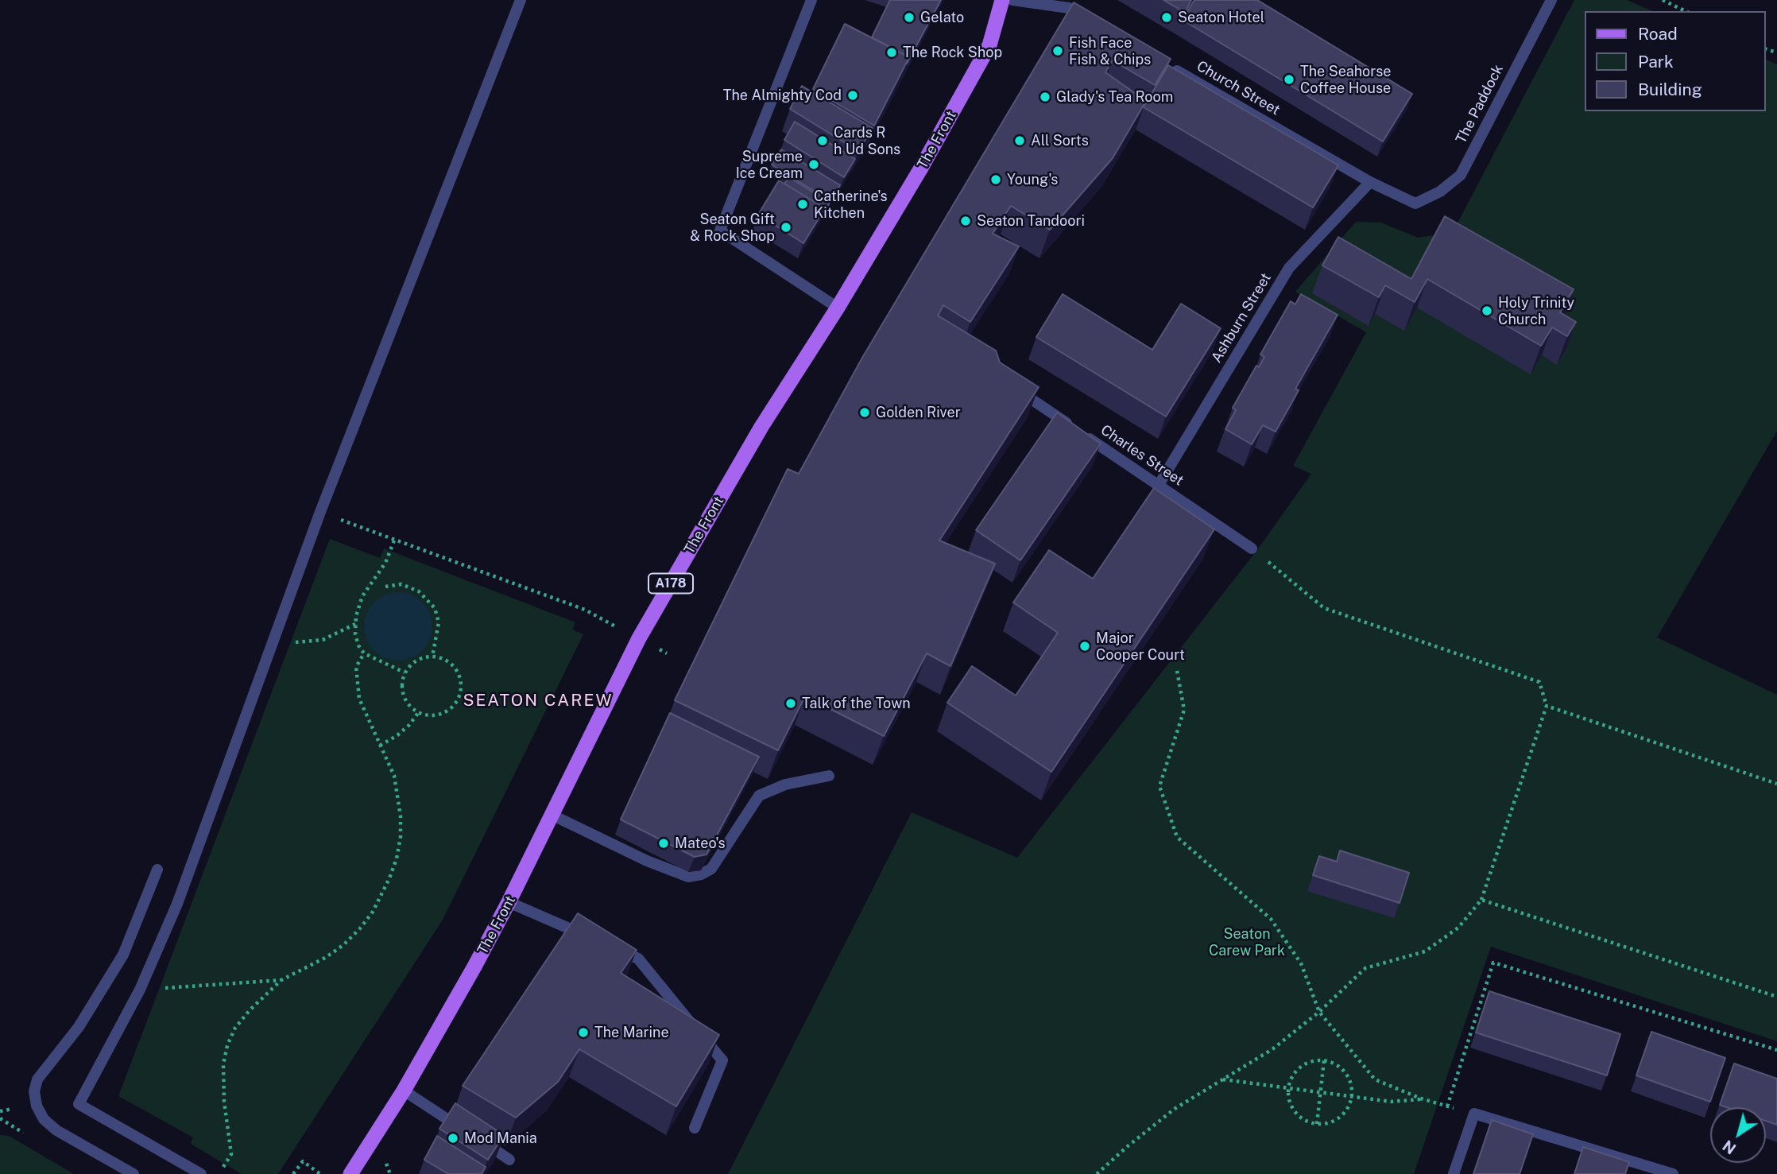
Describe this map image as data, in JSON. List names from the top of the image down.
{
  "streets": {
    "main road": ["The Front", "A178"],
    "street": [
      "Church Street",
      "The Paddock",
      "Ashburn Street",
      "Charles Street"
    ]
  },
  "crossings": [
    ["Church Street", "The Paddock"],
    ["Church Street", "Ashburn Street"],
    ["Ashburn Street", "Charles Street"]
  ],
  "districts": ["SEATON CAREW"],
  "parks": ["Seaton Carew Park"],
  "places": [
    "Gelato",
    "Seaton Hotel",
    "Fish Face Fish & Chips",
    "The Rock Shop",
    "The Seahorse Coffee House",
    "The Almighty Cod",
    "Glady's Tea Room",
    "Cards R h Ud Sons",
    "All Sorts",
    "Supreme Ice Cream",
    "Young's",
    "Catherine's Kitchen",
    "Seaton Tandoori",
    "Seaton Gift & Rock Shop",
    "Holy Trinity Church",
    "Golden River",
    "Major Cooper Court",
    "Talk of the Town",
    "Mateo's",
    "The Marine",
    "Mod Mania"
  ],
  "legend": ["Road", "Park", "Building"],
  "north": "bottom left"
}
